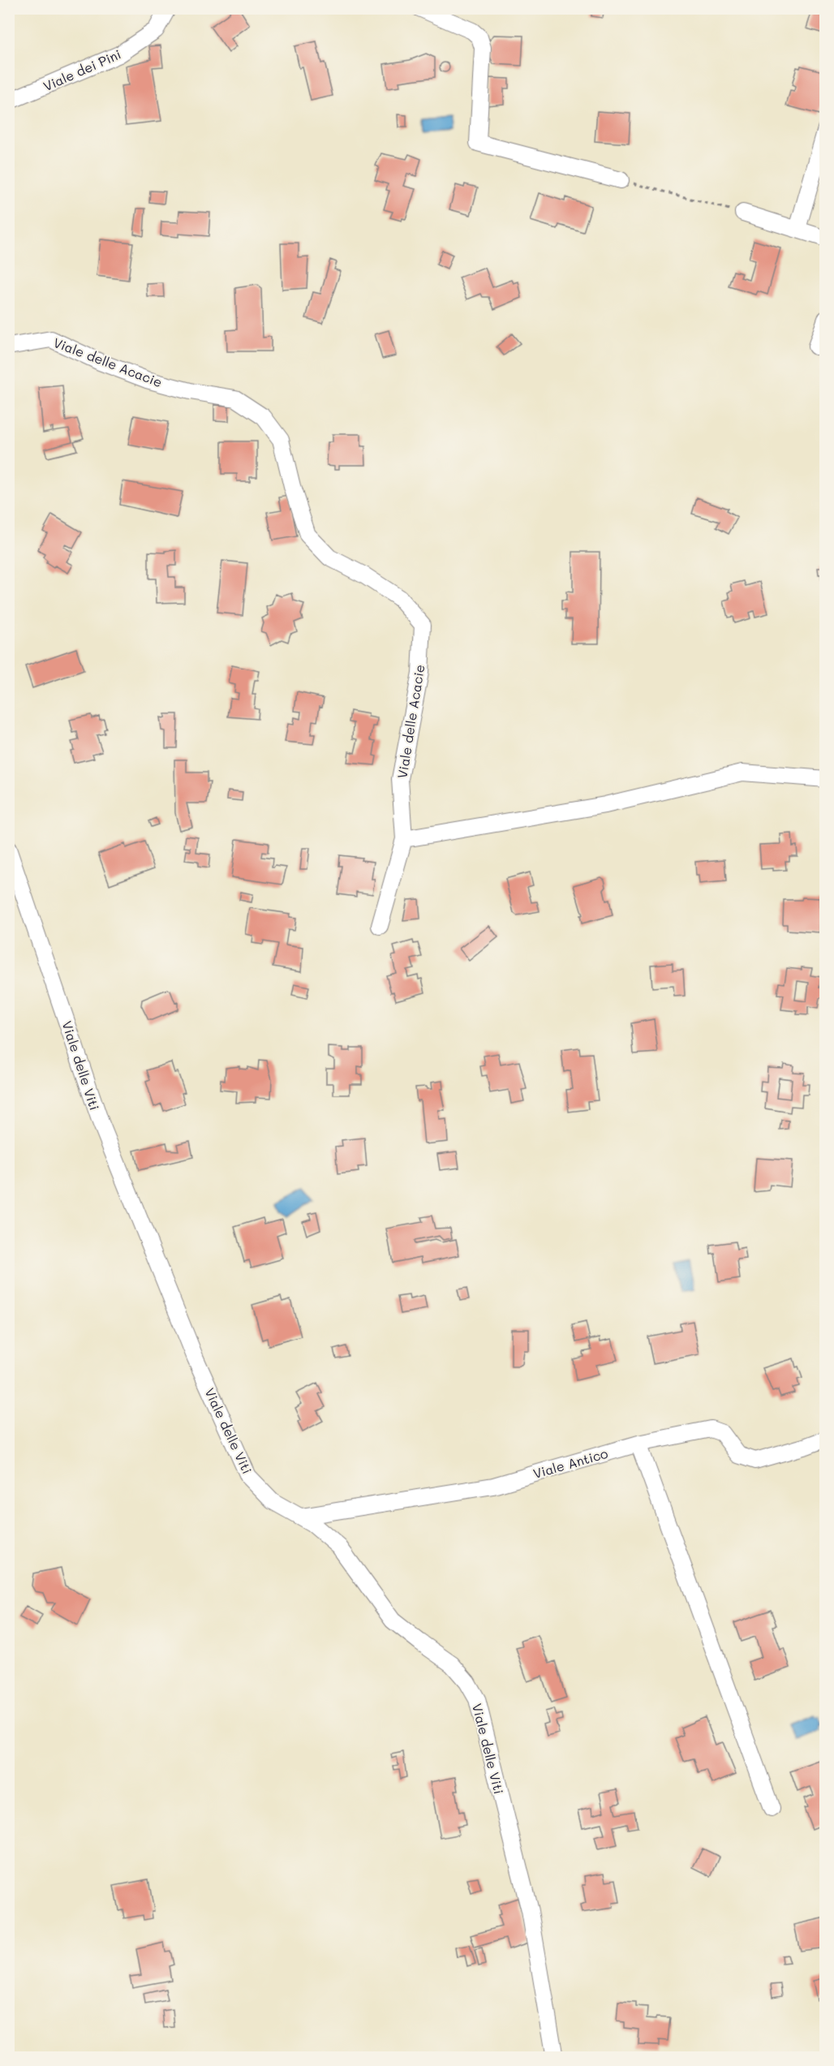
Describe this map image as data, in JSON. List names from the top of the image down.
{
  "streets": {
    "street": [
      "Viale dei Pini",
      "Viale delle Acacie",
      "Viale delle Viti",
      "Viale Antico"
    ]
  },
  "crossings": [
    ["Viale delle Viti", "Viale Antico"]
  ]
}
